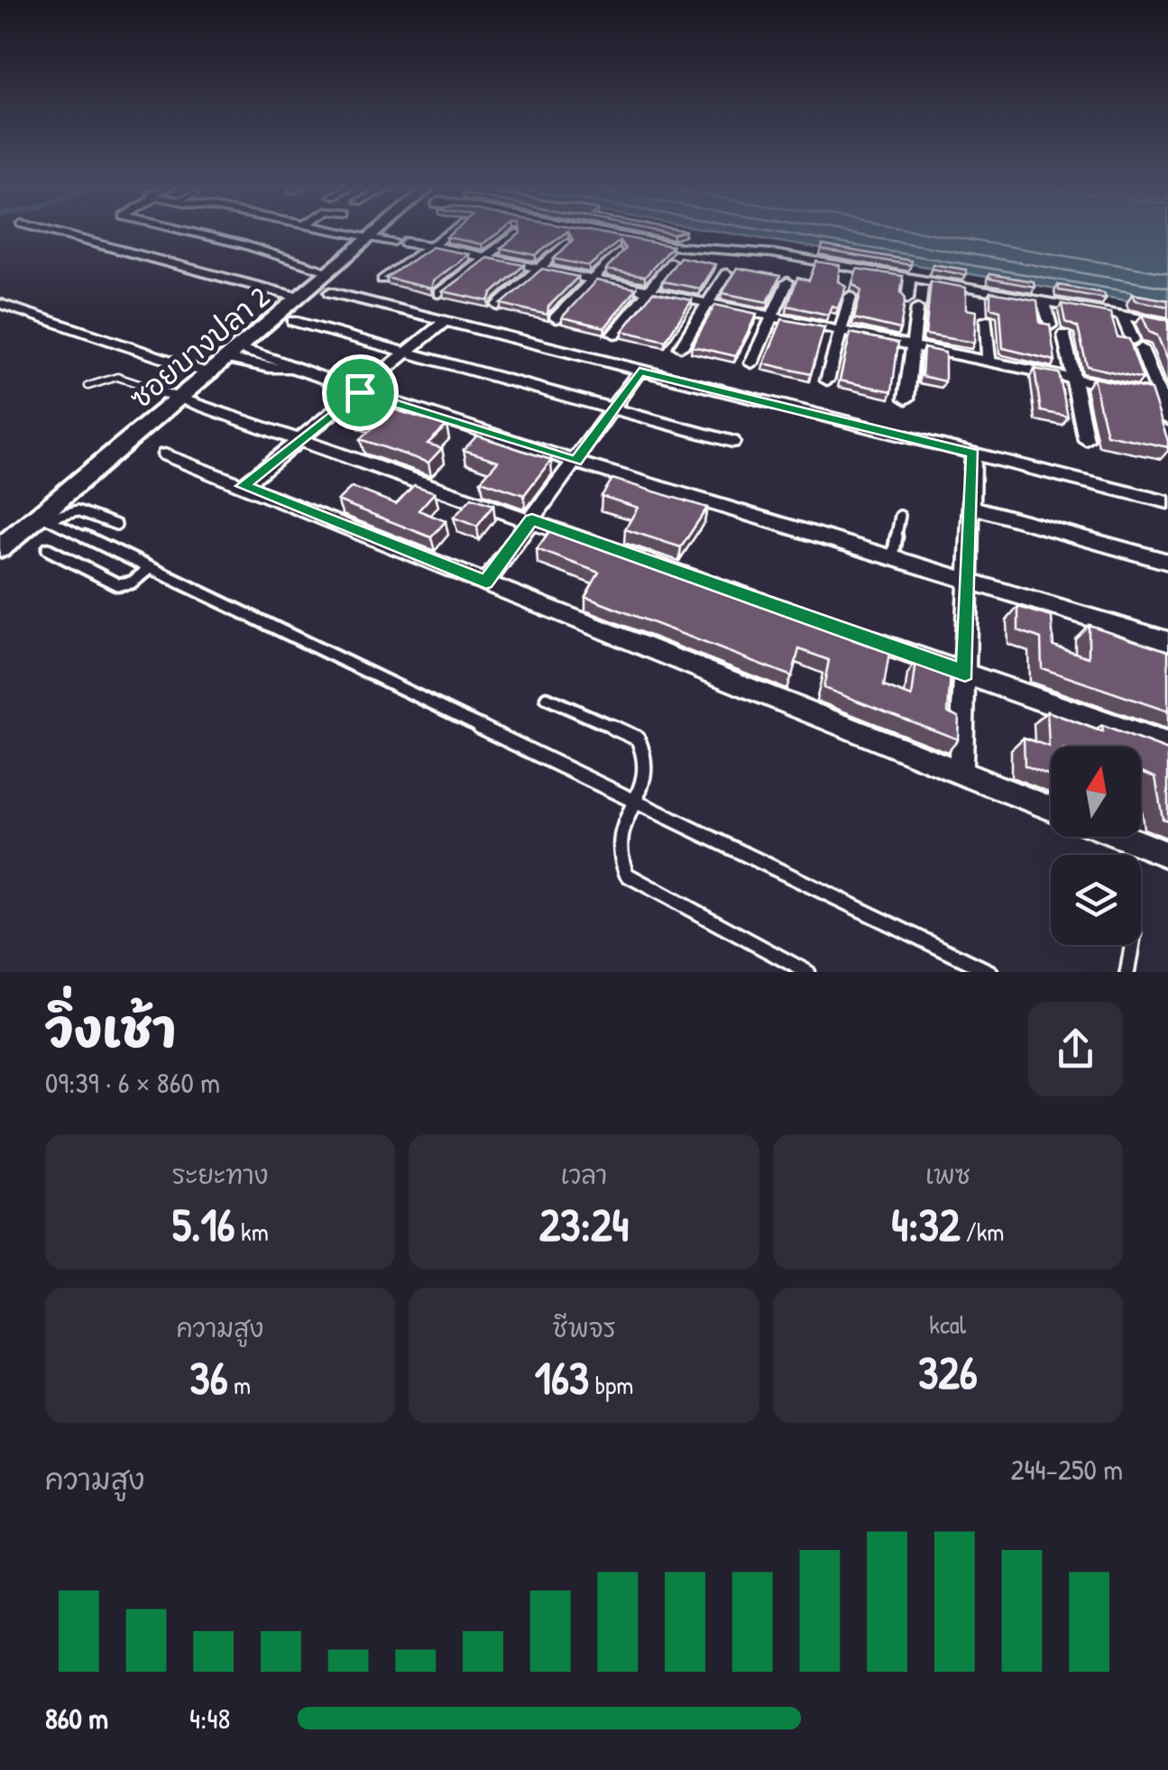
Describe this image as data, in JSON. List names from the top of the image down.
{
  "streets": {
    "street": ["ซอยบางปลา 2"]
  },
  "north": "top",
  "page": {
    "heading": ["วิ่งเช้า", "09:39 · 6 × 860 m"],
    "stats": [
      ["ระยะทาง", "5.16 km"],
      ["เวลา", "23:24"],
      ["เพซ", "4:32 /km"],
      ["ความสูง", "36 m"],
      ["ชีพจร", "163 bpm"],
      ["kcal", "326"]
    ],
    "chart": ["ความสูง", "244–250 m"],
    "list": [
      {
        "name": "860 m",
        "note": "4:48"
      }
    ]
  }
}
